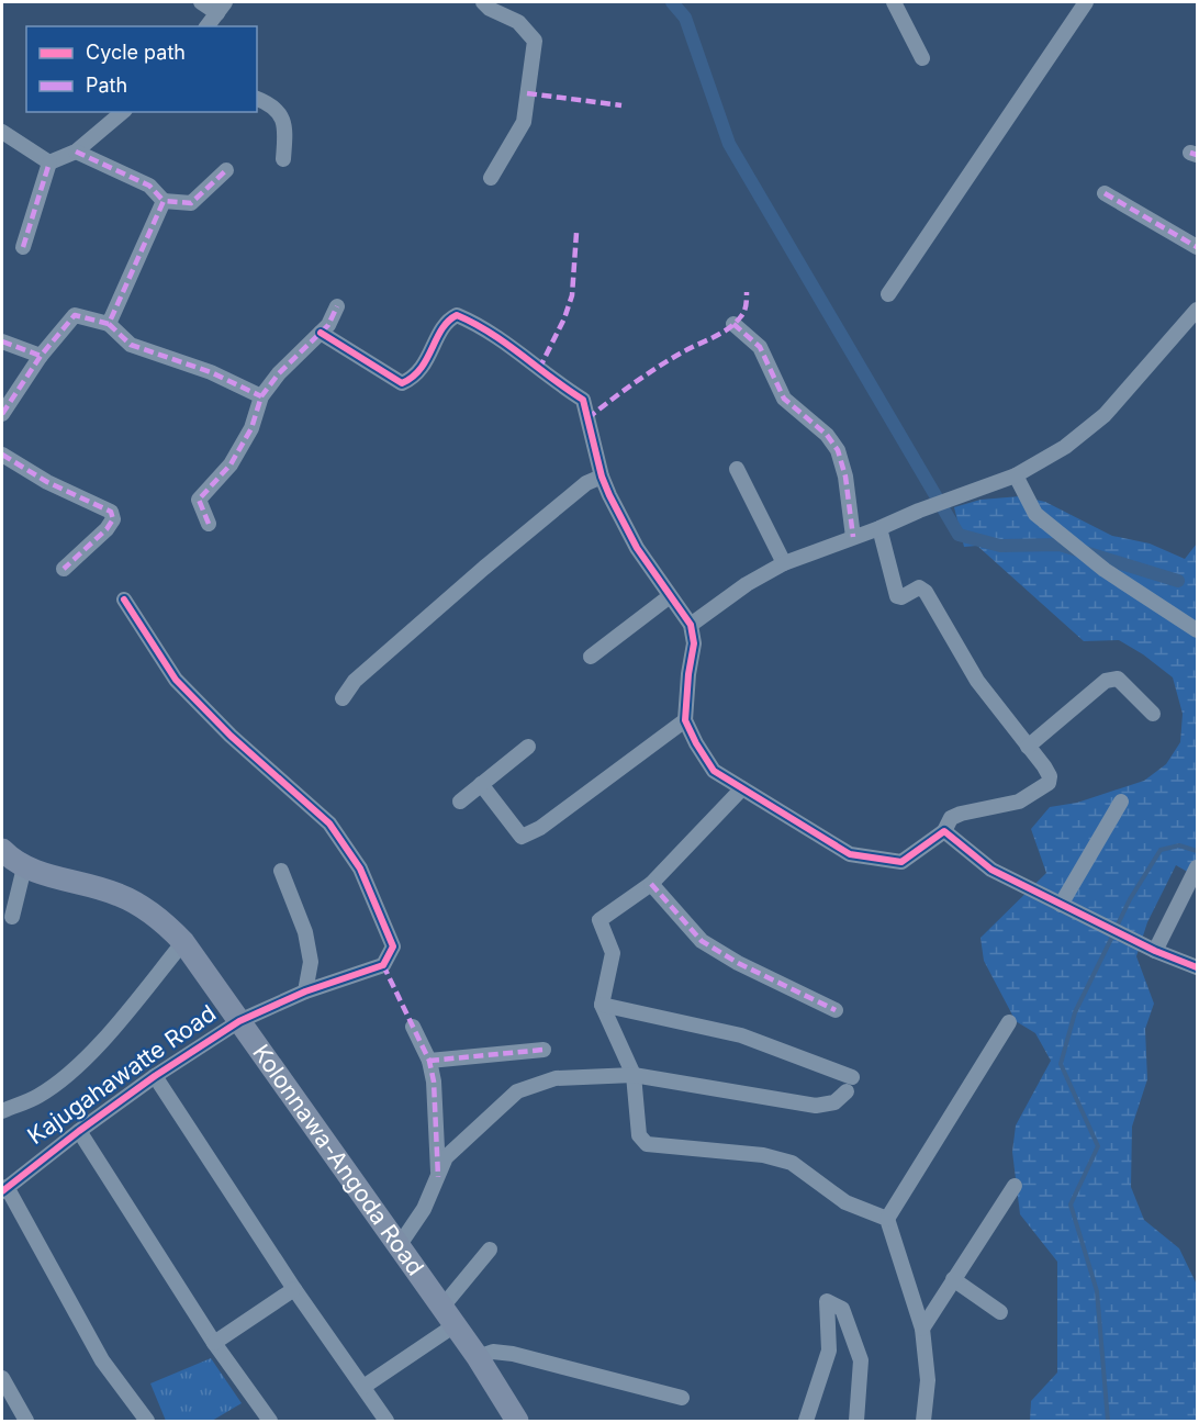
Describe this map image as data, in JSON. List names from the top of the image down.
{
  "streets": {
    "main road": ["Kolonnawa-Angoda Road"],
    "street": ["Kajugahawatte Road"]
  },
  "crossings": [
    ["Kajugahawatte Road", "Kolonnawa-Angoda Road"]
  ],
  "legend": ["Cycle path", "Path"]
}
